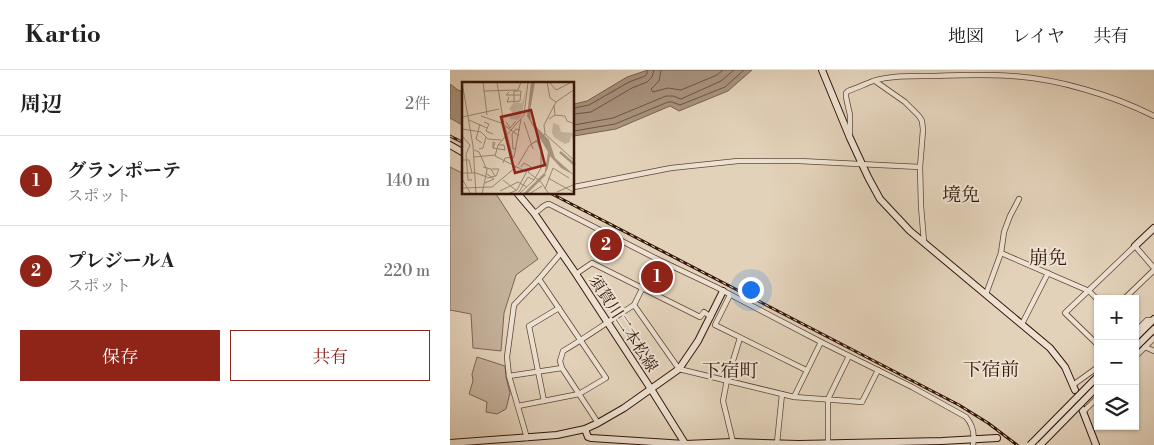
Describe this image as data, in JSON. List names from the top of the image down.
{
  "streets": {
    "street": ["須賀川二本松線"]
  },
  "districts": [
    "境免",
    "崩免",
    "下宿前",
    "下宿町"
  ],
  "page": {
    "header": "Kartio",
    "nav": ["地図", "レイヤ", "共有"],
    "heading": ["周辺", "2件"],
    "list": [
      {
        "mark": "1",
        "name": "グランポーテ",
        "note": "スポット",
        "value": "140 m"
      },
      {
        "mark": "2",
        "name": "プレジールA",
        "note": "スポット",
        "value": "220 m"
      }
    ],
    "pins": ["2", "1"],
    "map_buttons": ["+", "−"],
    "buttons": ["保存", "共有"]
  }
}
